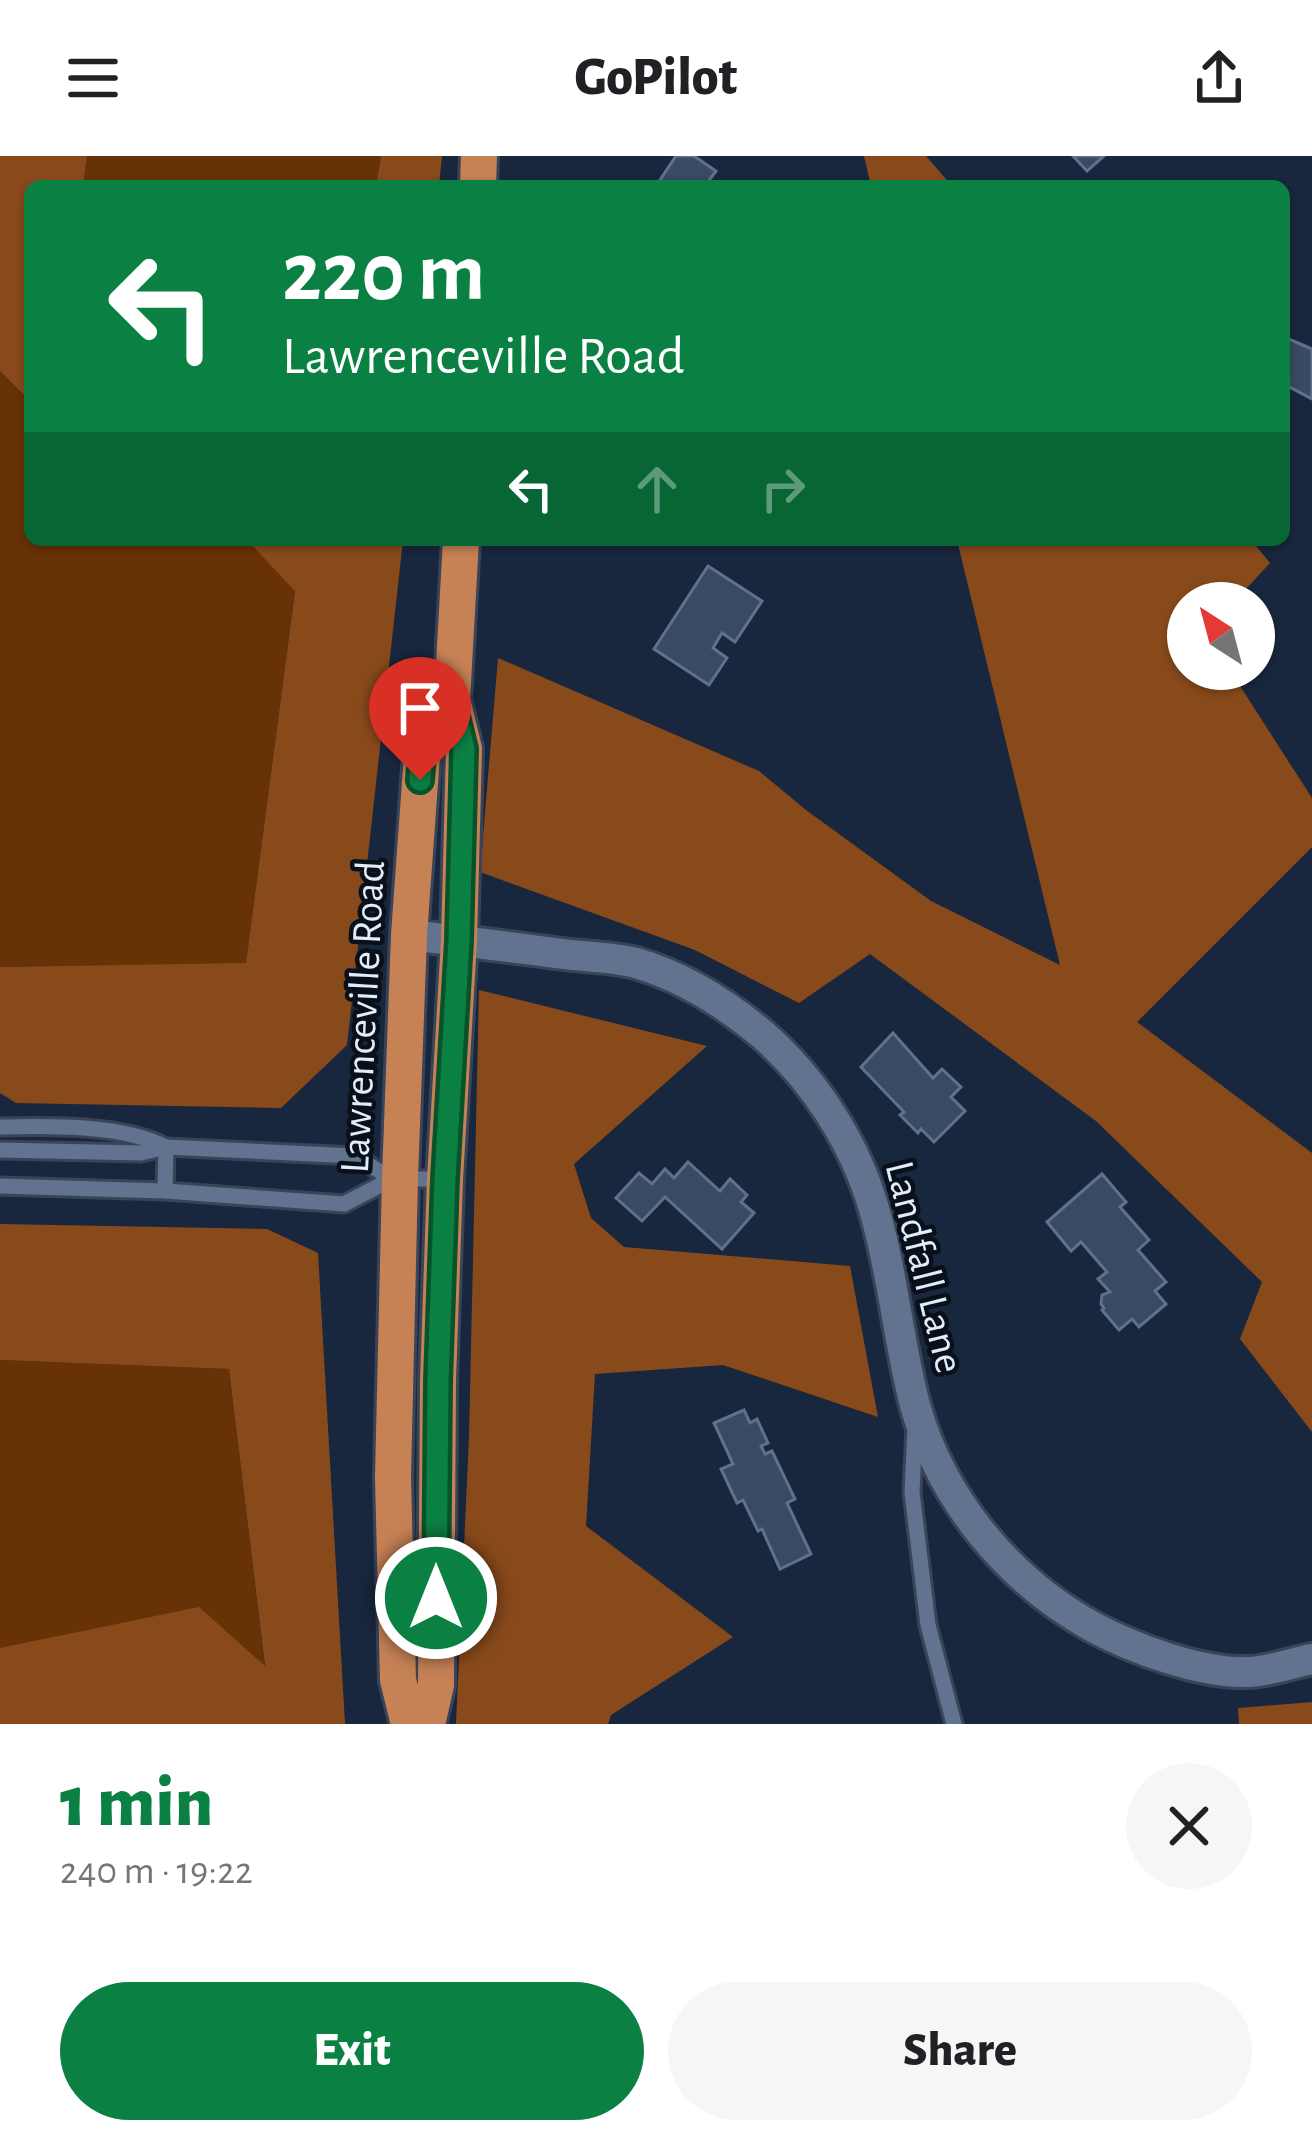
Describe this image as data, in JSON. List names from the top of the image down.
{
  "streets": {
    "highway": ["Lawrenceville Road"],
    "street": ["Landfall Lane"]
  },
  "crossings": [
    ["Lawrenceville Road", "Landfall Lane"]
  ],
  "north": "top left",
  "page": {
    "header": "GoPilot",
    "turn": ["220 m", "Lawrenceville Road"],
    "heading": ["1 min", "240 m · 19:22"],
    "buttons": ["Exit", "Share"]
  }
}
